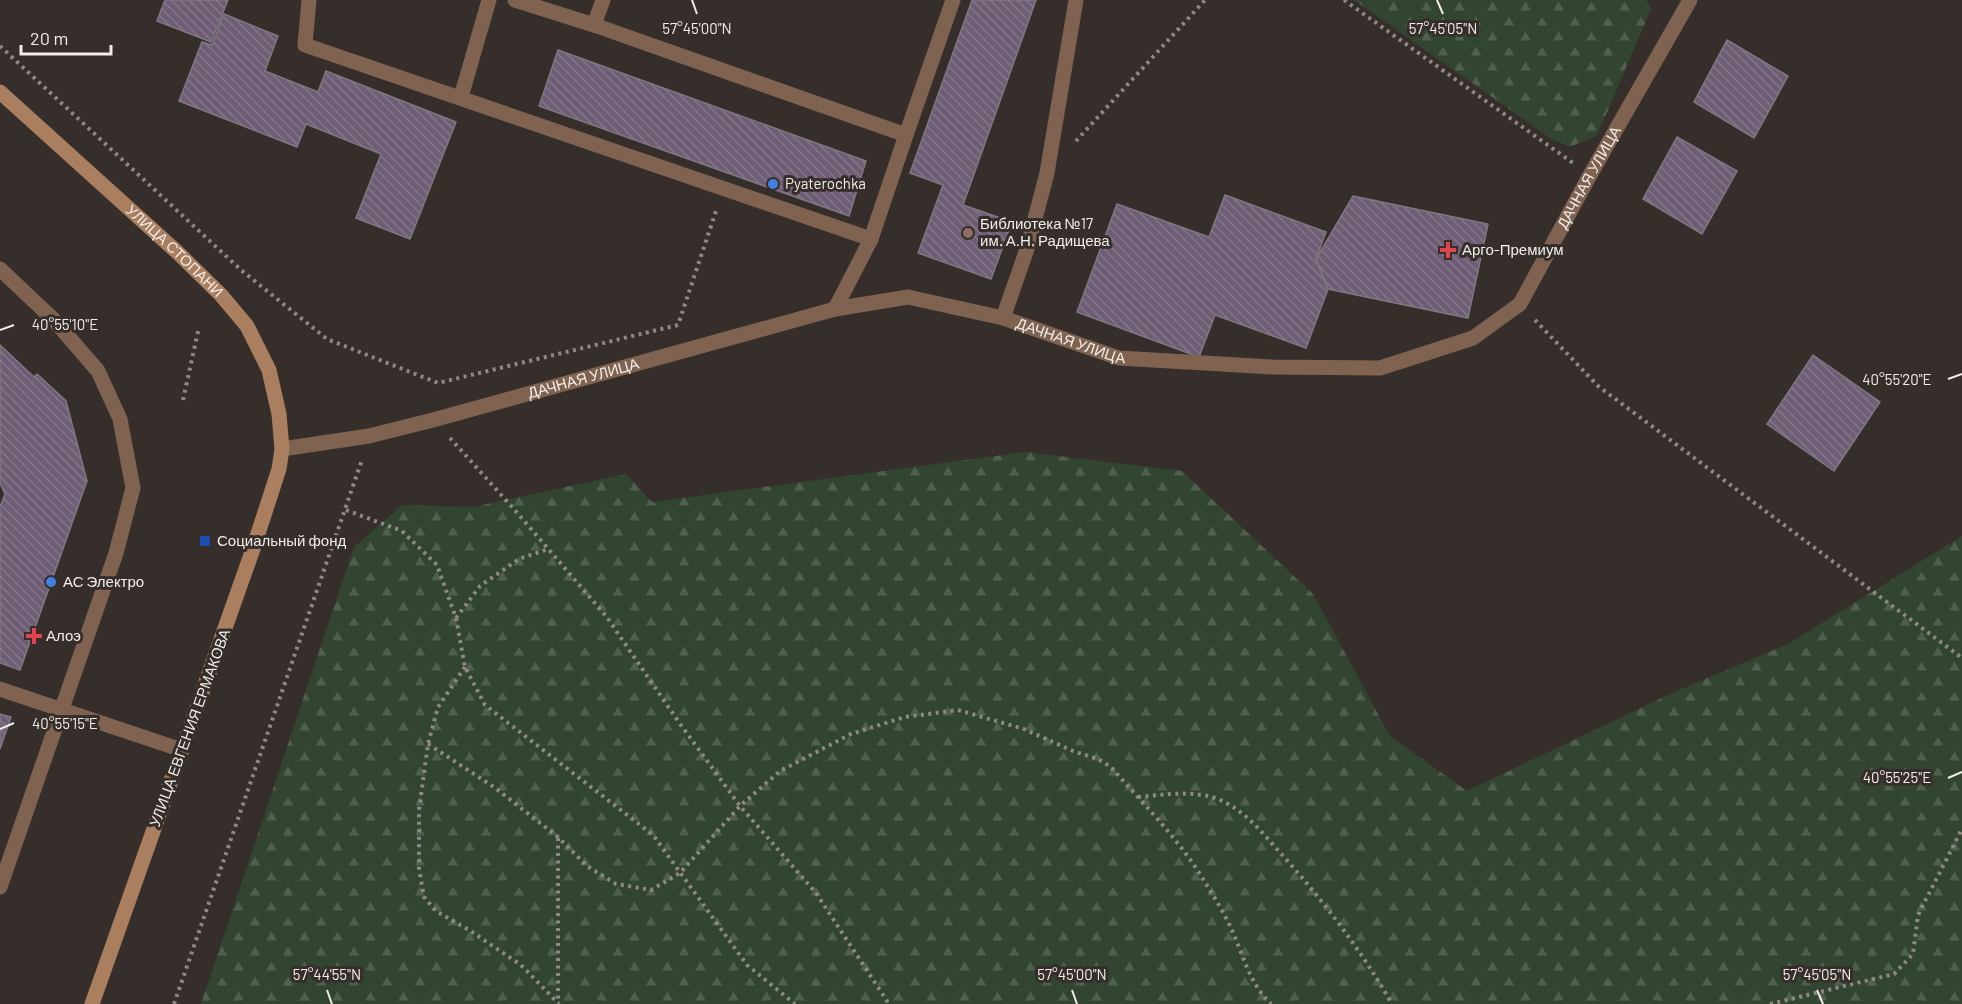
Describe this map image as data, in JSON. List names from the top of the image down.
{
  "streets": {
    "main road": ["УЛИЦА СТОПАНИ", "УЛИЦА ЕВГЕНИЯ ЕРМАКОВА"],
    "street": ["ДАЧНАЯ УЛИЦА"]
  },
  "crossings": [
    ["ДАЧНАЯ УЛИЦА", "УЛИЦА СТОПАНИ"],
    ["ДАЧНАЯ УЛИЦА", "УЛИЦА ЕВГЕНИЯ ЕРМАКОВА"],
    ["УЛИЦА СТОПАНИ", "УЛИЦА ЕВГЕНИЯ ЕРМАКОВА"]
  ],
  "places": {
    "other": ["Pyaterochka", "Библиотека №17 им. А.Н. Радищева", "АС Электро"],
    "health": ["Арго-Премиум", "Алоэ"],
    "transit": ["Социальный фонд"]
  },
  "scale_bar": "20 m",
  "coordinates": [
    "57°45'00\"N",
    "57°45'05\"N",
    "40°55'10\"E",
    "40°55'20\"E",
    "40°55'15\"E",
    "40°55'25\"E",
    "57°44'55\"N"
  ]
}
